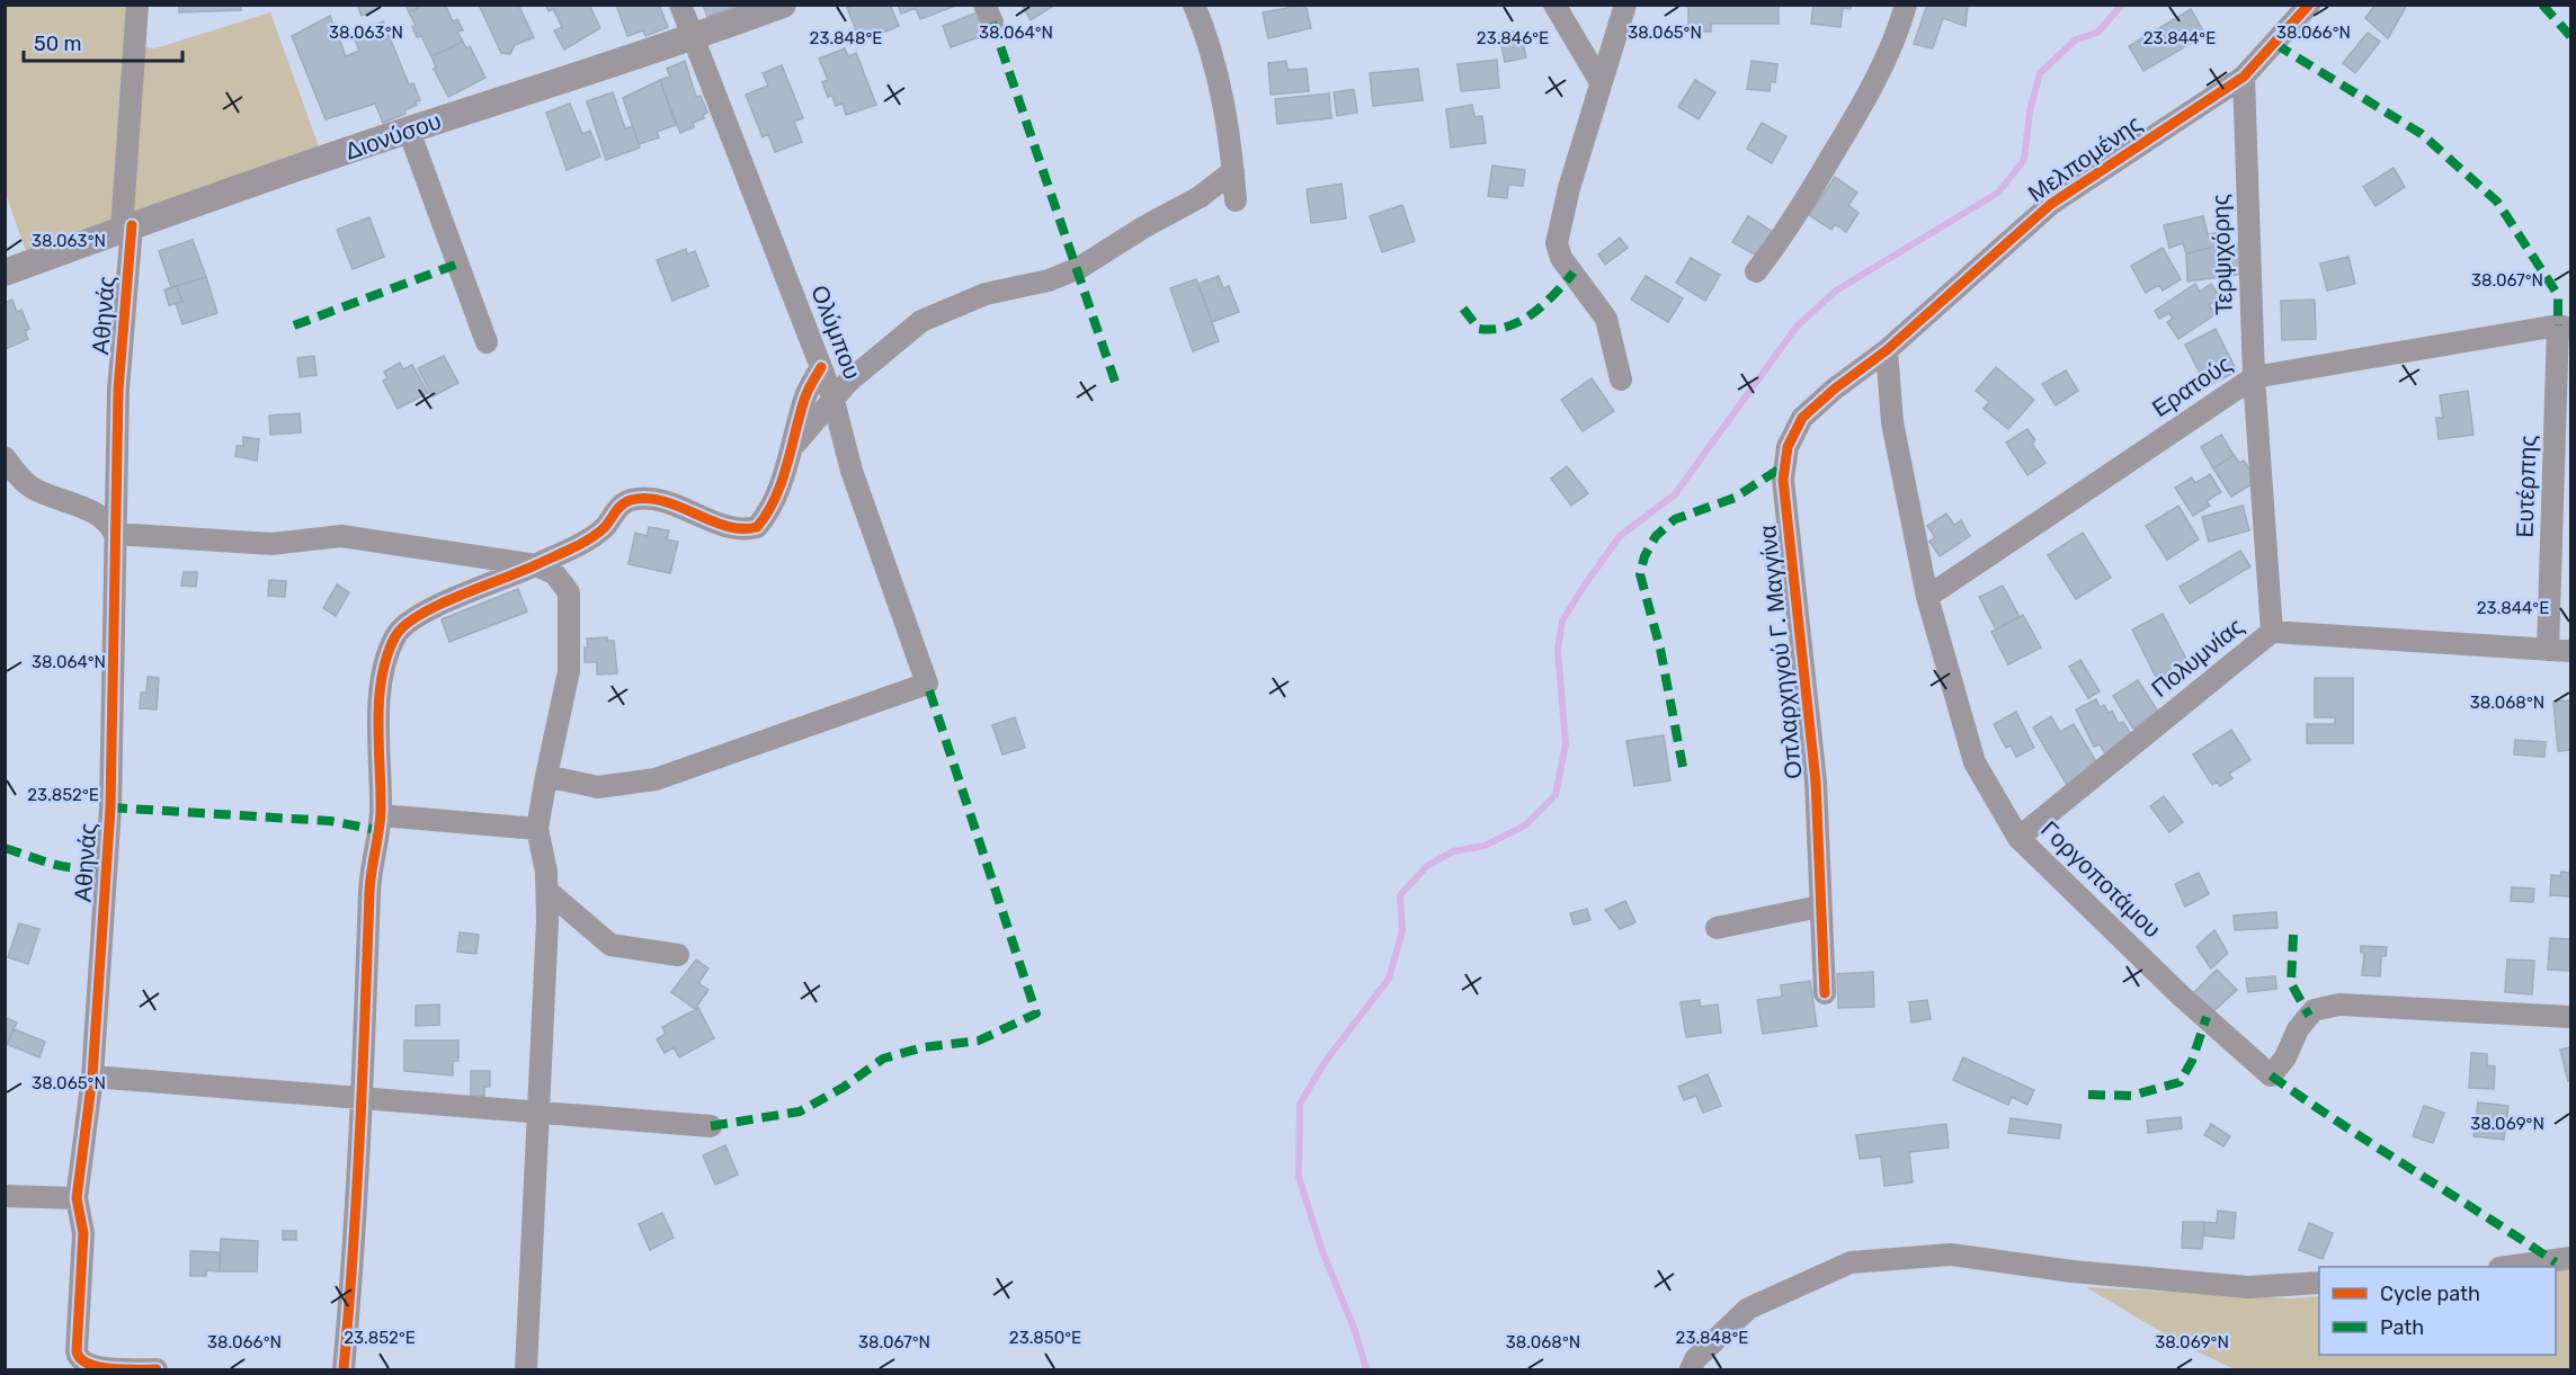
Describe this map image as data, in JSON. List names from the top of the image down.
{
  "streets": {
    "street": [
      "Διονύσου",
      "Μελπομένης",
      "Τερψιχόρης",
      "Αθηνάς",
      "Ολύμπου",
      "Ερατούς",
      "Ευτέρπης",
      "Οπλαρχηγού Γ. Μαγγίνα",
      "Πολυμνίας",
      "Γοργοποτάμου"
    ]
  },
  "crossings": [
    ["Διονύσου", "Αθηνάς"],
    ["Διονύσου", "Ολύμπου"],
    ["Μελπομένης", "Τερψιχόρης"],
    ["Μελπομένης", "Οπλαρχηγού Γ. Μαγγίνα"],
    ["Μελπομένης", "Γοργοποτάμου"],
    ["Τερψιχόρης", "Ερατούς"],
    ["Τερψιχόρης", "Πολυμνίας"],
    ["Ερατούς", "Ευτέρπης"],
    ["Ερατούς", "Γοργοποτάμου"],
    ["Ευτέρπης", "Πολυμνίας"],
    ["Οπλαρχηγού Γ. Μαγγίνα", "Γοργοποτάμου"],
    ["Πολυμνίας", "Γοργοποτάμου"]
  ],
  "legend": ["Cycle path", "Path"],
  "scale_bar": "50 m",
  "coordinates": [
    "38.063°N",
    "38.064°N",
    "38.065°N",
    "38.066°N",
    "23.848°E",
    "23.846°E",
    "23.844°E",
    "38.067°N",
    "38.068°N",
    "23.852°E",
    "38.069°N",
    "23.850°E"
  ]
}
